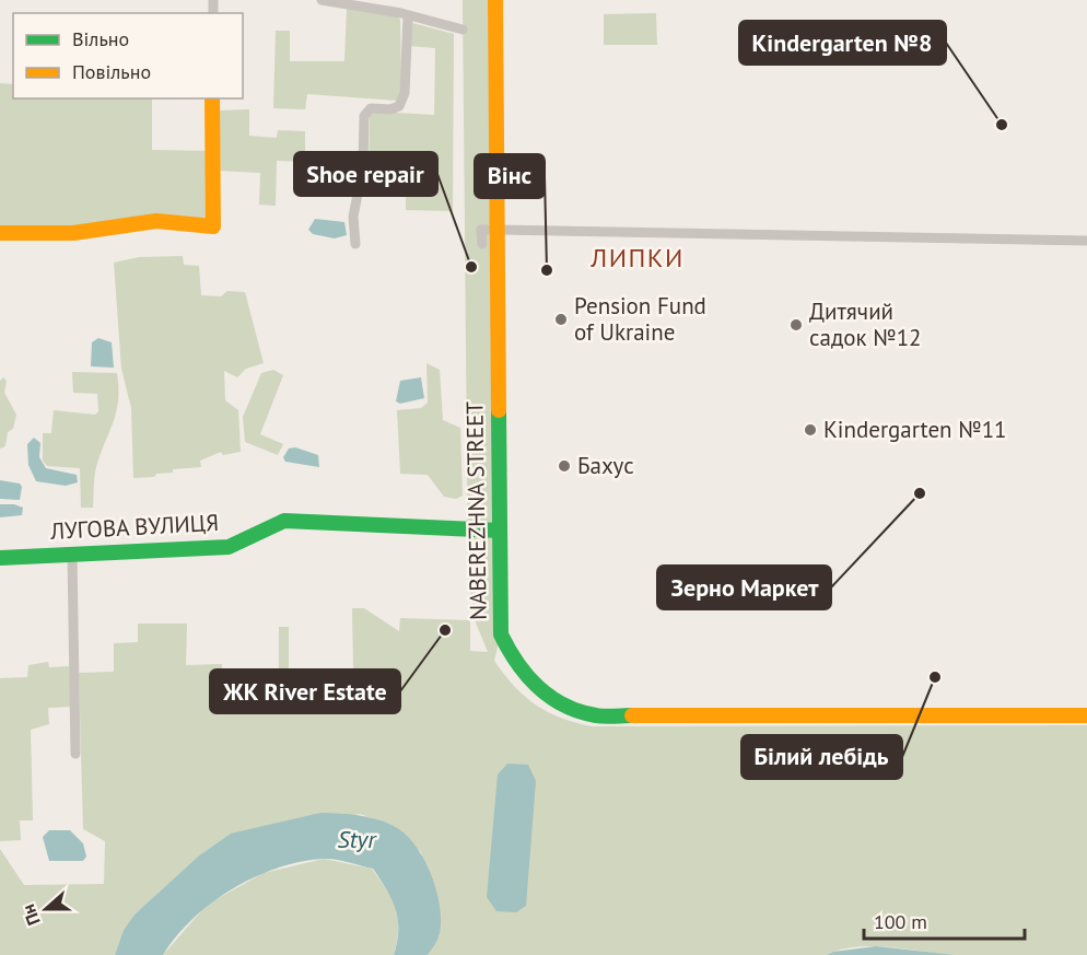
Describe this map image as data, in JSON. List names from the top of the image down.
{
  "streets": {
    "street": ["NABEREZHNA STREET", "ЛУГОВА ВУЛИЦЯ"]
  },
  "crossings": [
    ["NABEREZHNA STREET", "ЛУГОВА ВУЛИЦЯ"]
  ],
  "districts": ["ЛИПКИ"],
  "water": ["Styr"],
  "places": [
    "Kindergarten №8",
    "Shoe repair",
    "Вінс",
    "Pension Fund of Ukraine",
    "Дитячий садок №12",
    "Kindergarten №11",
    "Бахус",
    "Зерно Маркет",
    "ЖК River Estate",
    "Білий лебідь"
  ],
  "legend": ["Вільно", "Повільно"],
  "scale_bar": "100 m",
  "north": "left"
}
